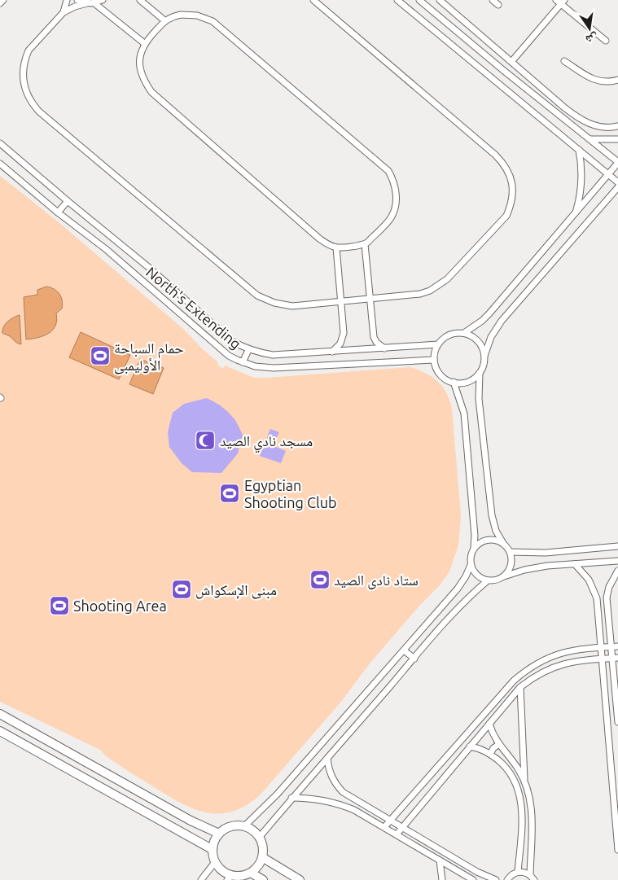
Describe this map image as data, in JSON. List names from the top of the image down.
{
  "streets": {
    "street": ["North's Extending"]
  },
  "places": {
    "sports": [
      "حمام السباحة الأوليمبى",
      "Egyptian Shooting Club",
      "ستاد نادى الصيد",
      "مبنى الإسكواش",
      "Shooting Area"
    ],
    "mosque": ["مسجد نادي الصيد"]
  },
  "north": "bottom"
}
